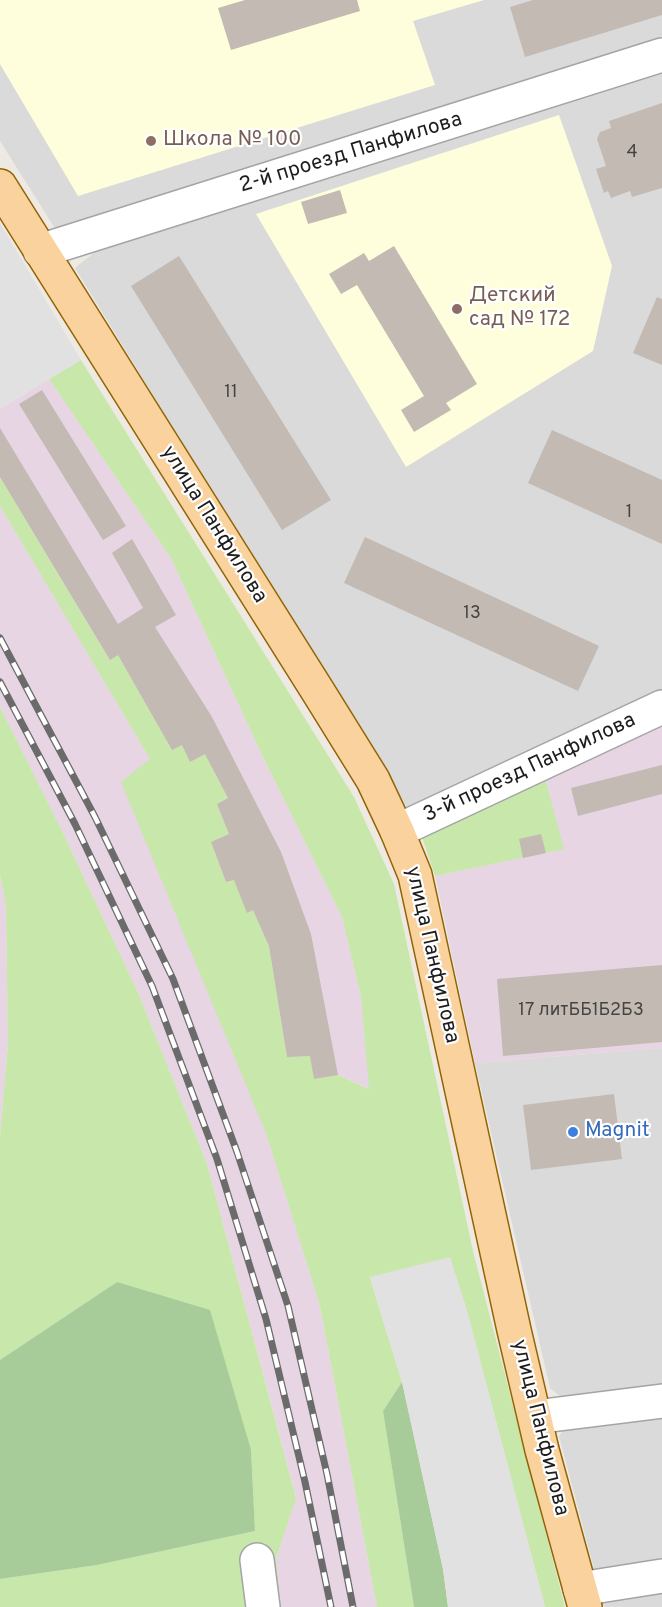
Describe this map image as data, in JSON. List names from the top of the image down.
{
  "streets": {
    "main road": ["улица Панфилова"],
    "street": ["2-й проезд Панфилова", "3-й проезд Панфилова"]
  },
  "crossings": [
    ["2-й проезд Панфилова", "улица Панфилова"],
    ["улица Панфилова", "3-й проезд Панфилова"]
  ],
  "places": ["Школа № 100", "Детский сад № 172", "Magnit"],
  "house_numbers": [
    "4",
    "11",
    "1",
    "13",
    "17 литББ1Б2Б3"
  ]
}
